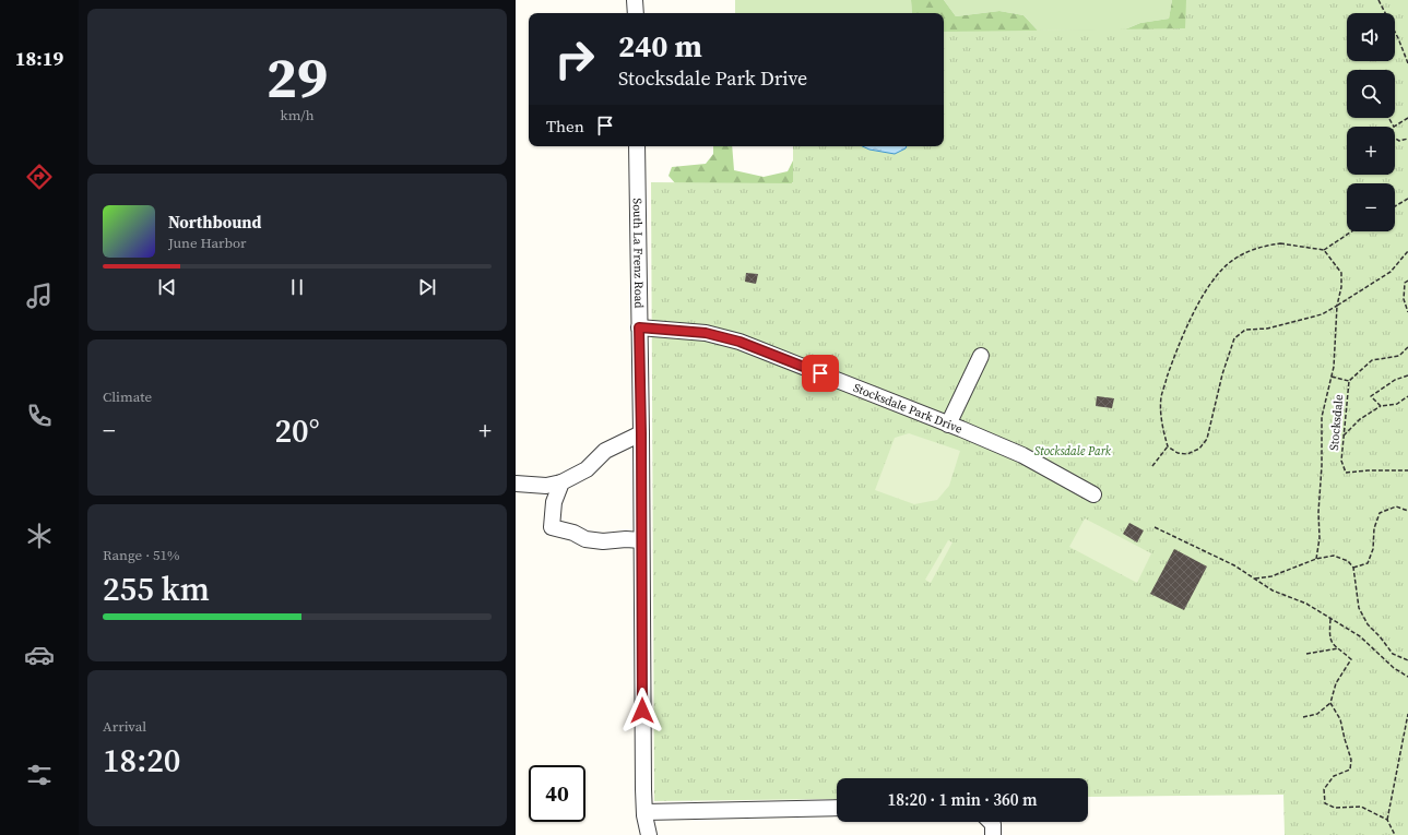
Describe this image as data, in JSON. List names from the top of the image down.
{
  "streets": {
    "street": ["South La Frenz Road", "Stocksdale Park Drive"],
    "path": ["Stocksdale"]
  },
  "crossings": [
    ["South La Frenz Road", "Stocksdale Park Drive"]
  ],
  "parks": ["Stocksdale Park"],
  "page": {
    "tabs": "18:19",
    "tile": [
      ["29", "km/h"],
      "Climate",
      ["Range · 51%", "255 km"],
      ["Arrival", "18:20"]
    ],
    "map_buttons": ["+", "−"],
    "turn": ["240 m", "Stocksdale Park Drive"],
    "then": "Then",
    "song": ["Northbound", "June Harbor"],
    "heat": ["−", "20°", "+"],
    "limit": "40",
    "trip": "18:20 · 1 min · 360 m"
  }
}
